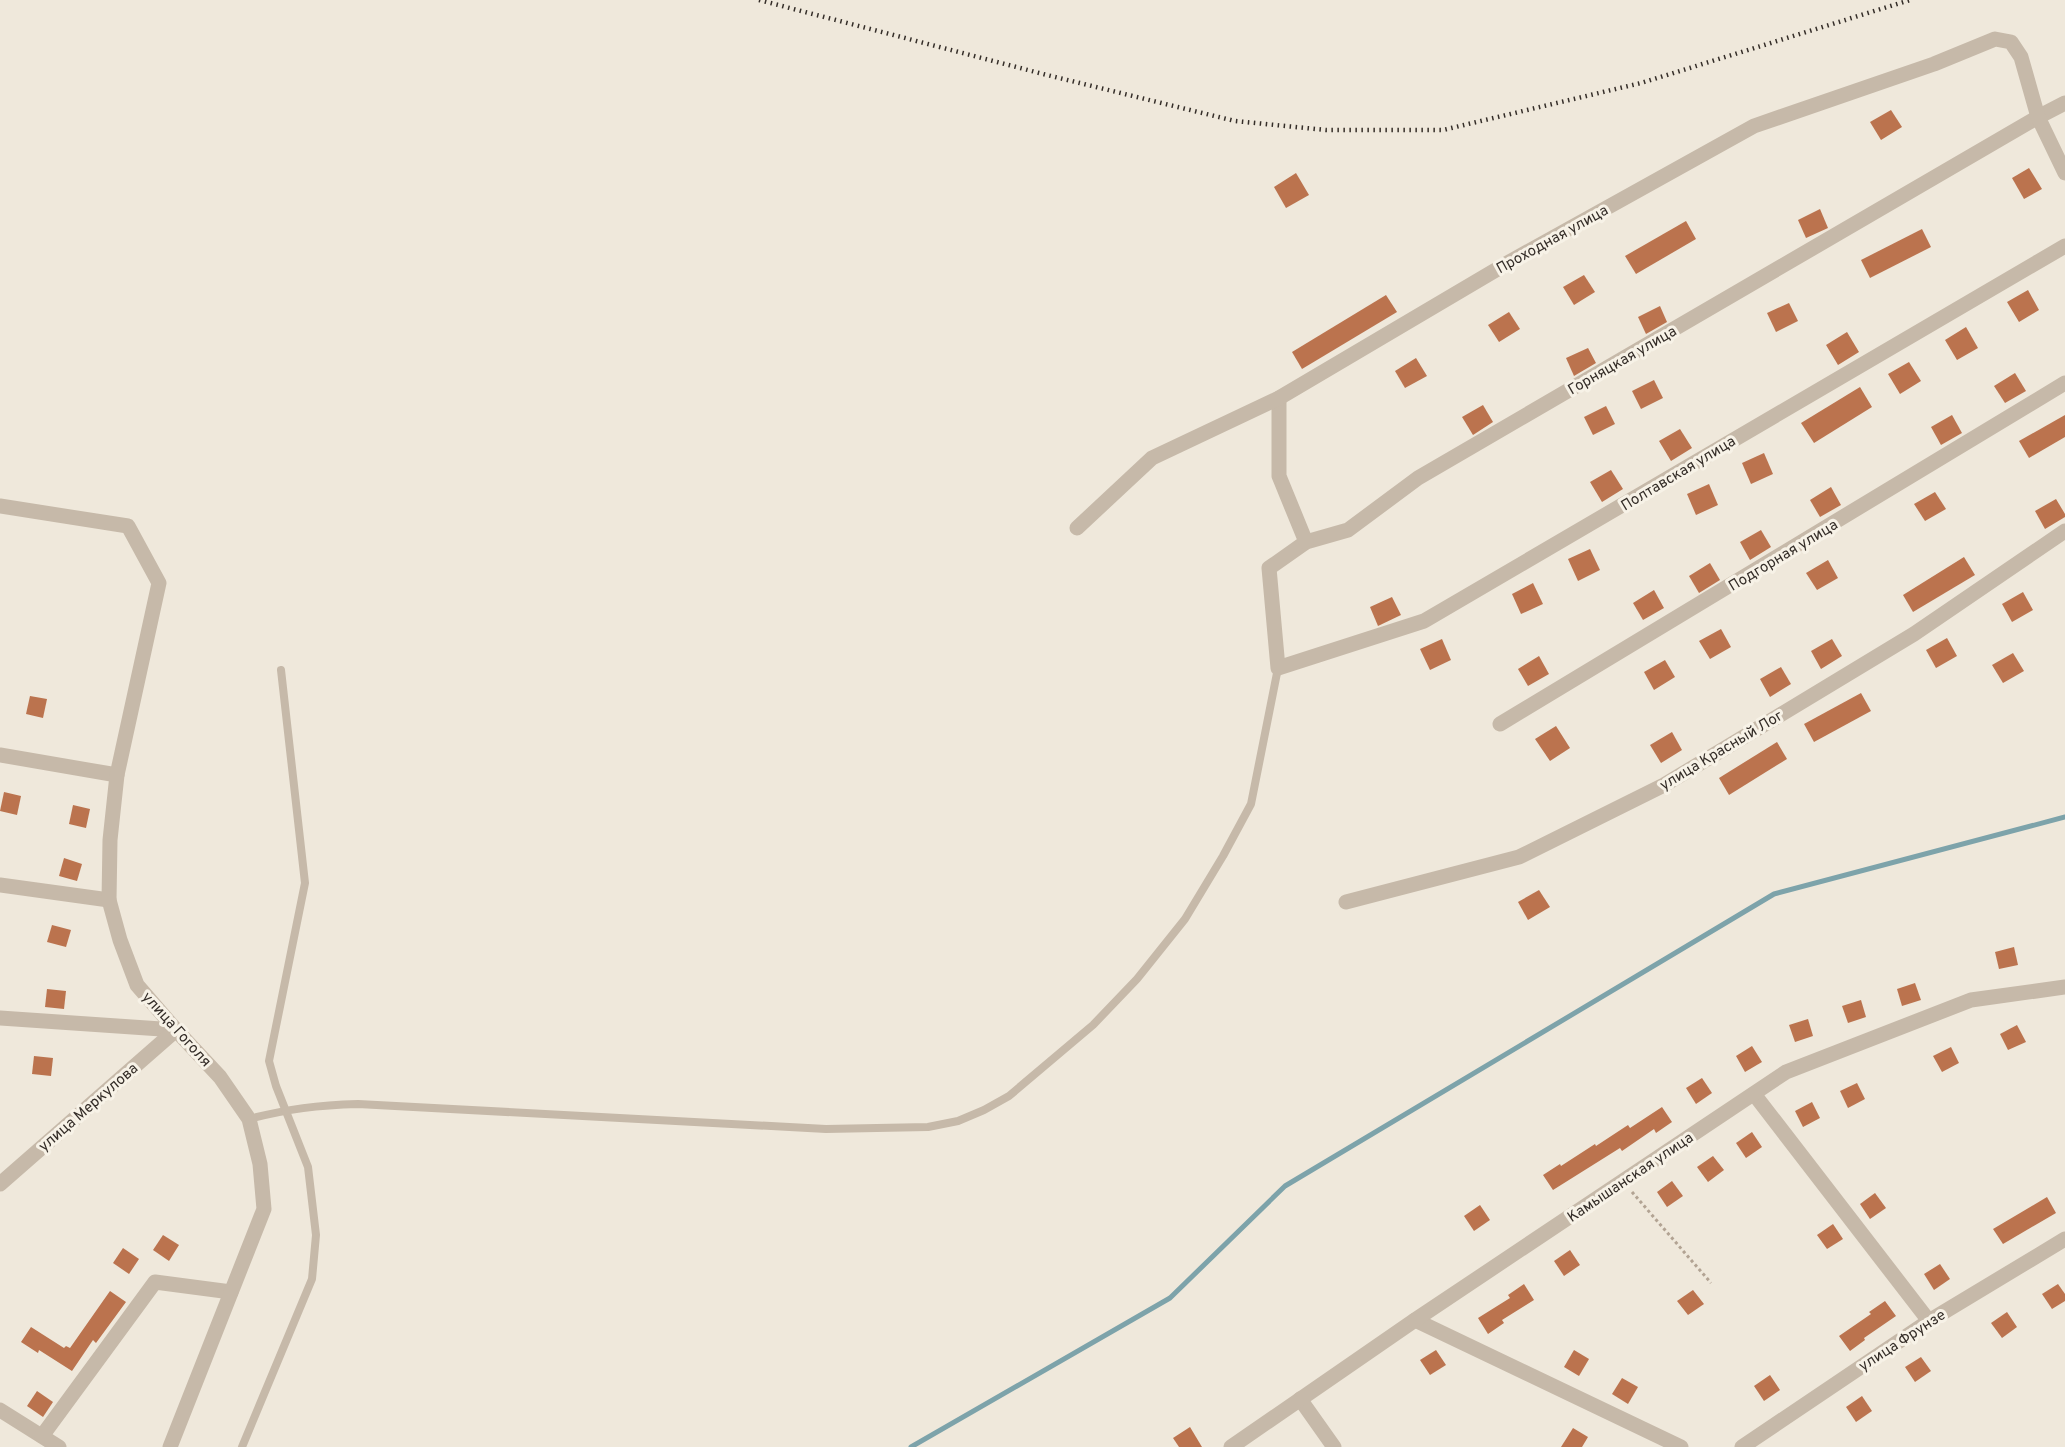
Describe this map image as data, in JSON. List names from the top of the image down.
{
  "streets": {
    "street": [
      "Проходная улица",
      "Горняцкая улица",
      "Полтавская улица",
      "Подгорная улица",
      "улица Красный Лог",
      "улица Гоголя",
      "улица Меркулова",
      "Камышанская улица",
      "улица Фрунзе"
    ]
  },
  "crossings": [
    ["Проходная улица", "Горняцкая улица"],
    ["Горняцкая улица", "Полтавская улица"],
    ["улица Гоголя", "улица Меркулова"]
  ]
}
